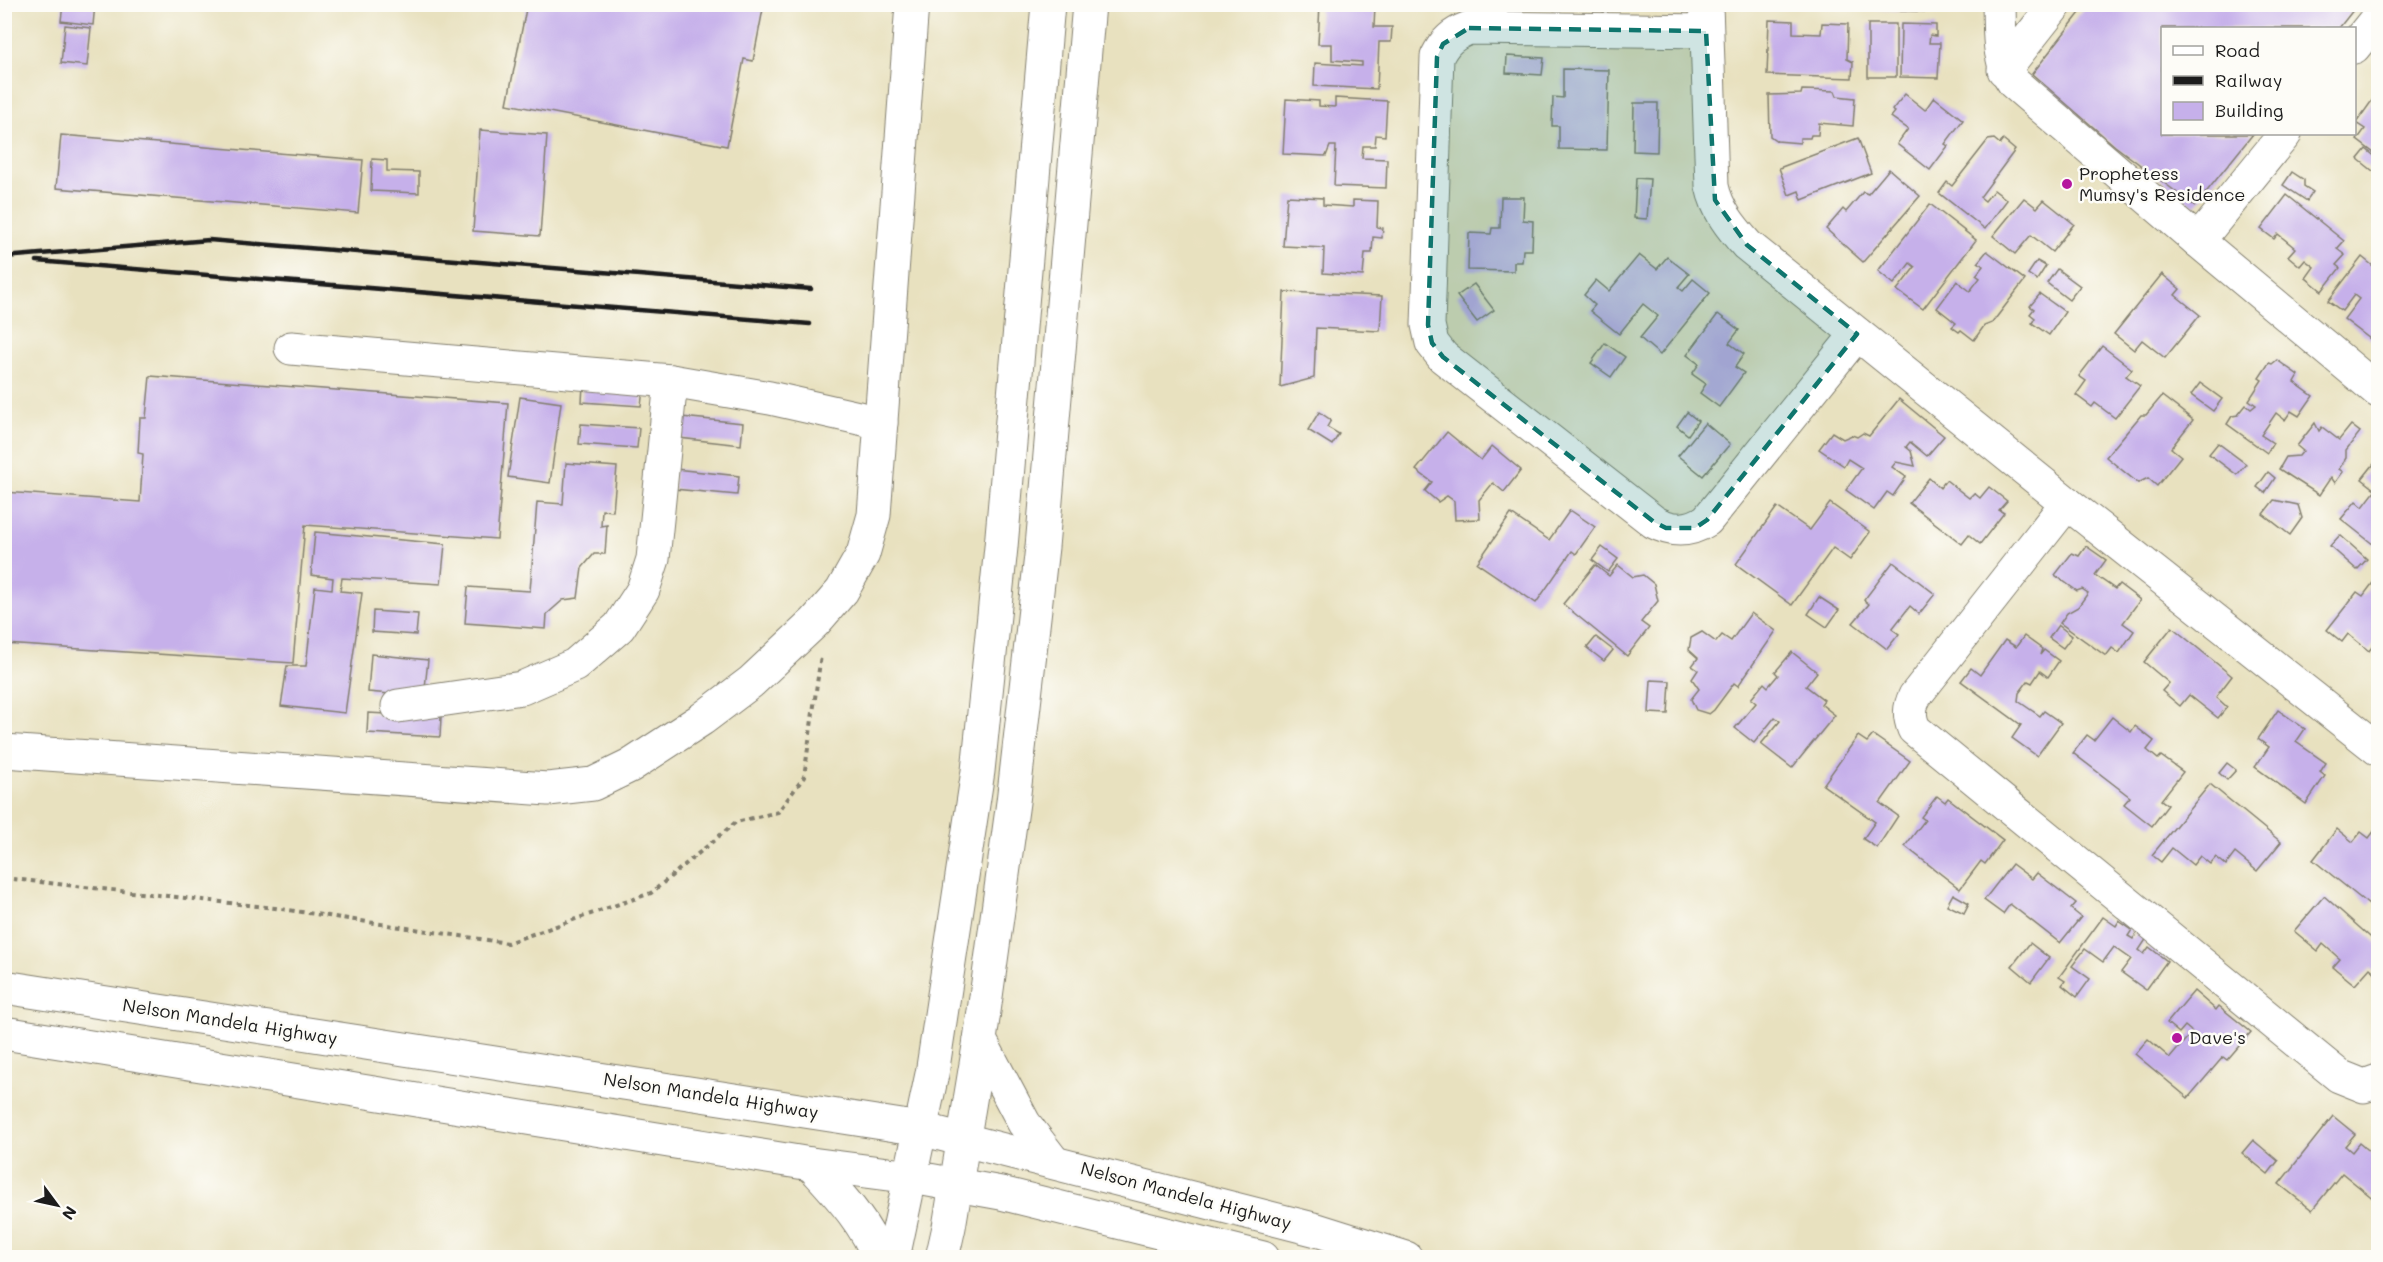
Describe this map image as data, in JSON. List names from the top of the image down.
{
  "streets": {
    "main road": ["Nelson Mandela Highway"]
  },
  "places": ["Prophetess Mumsy's Residence", "Dave's"],
  "legend": ["Road", "Railway", "Building"],
  "north": "bottom right"
}
